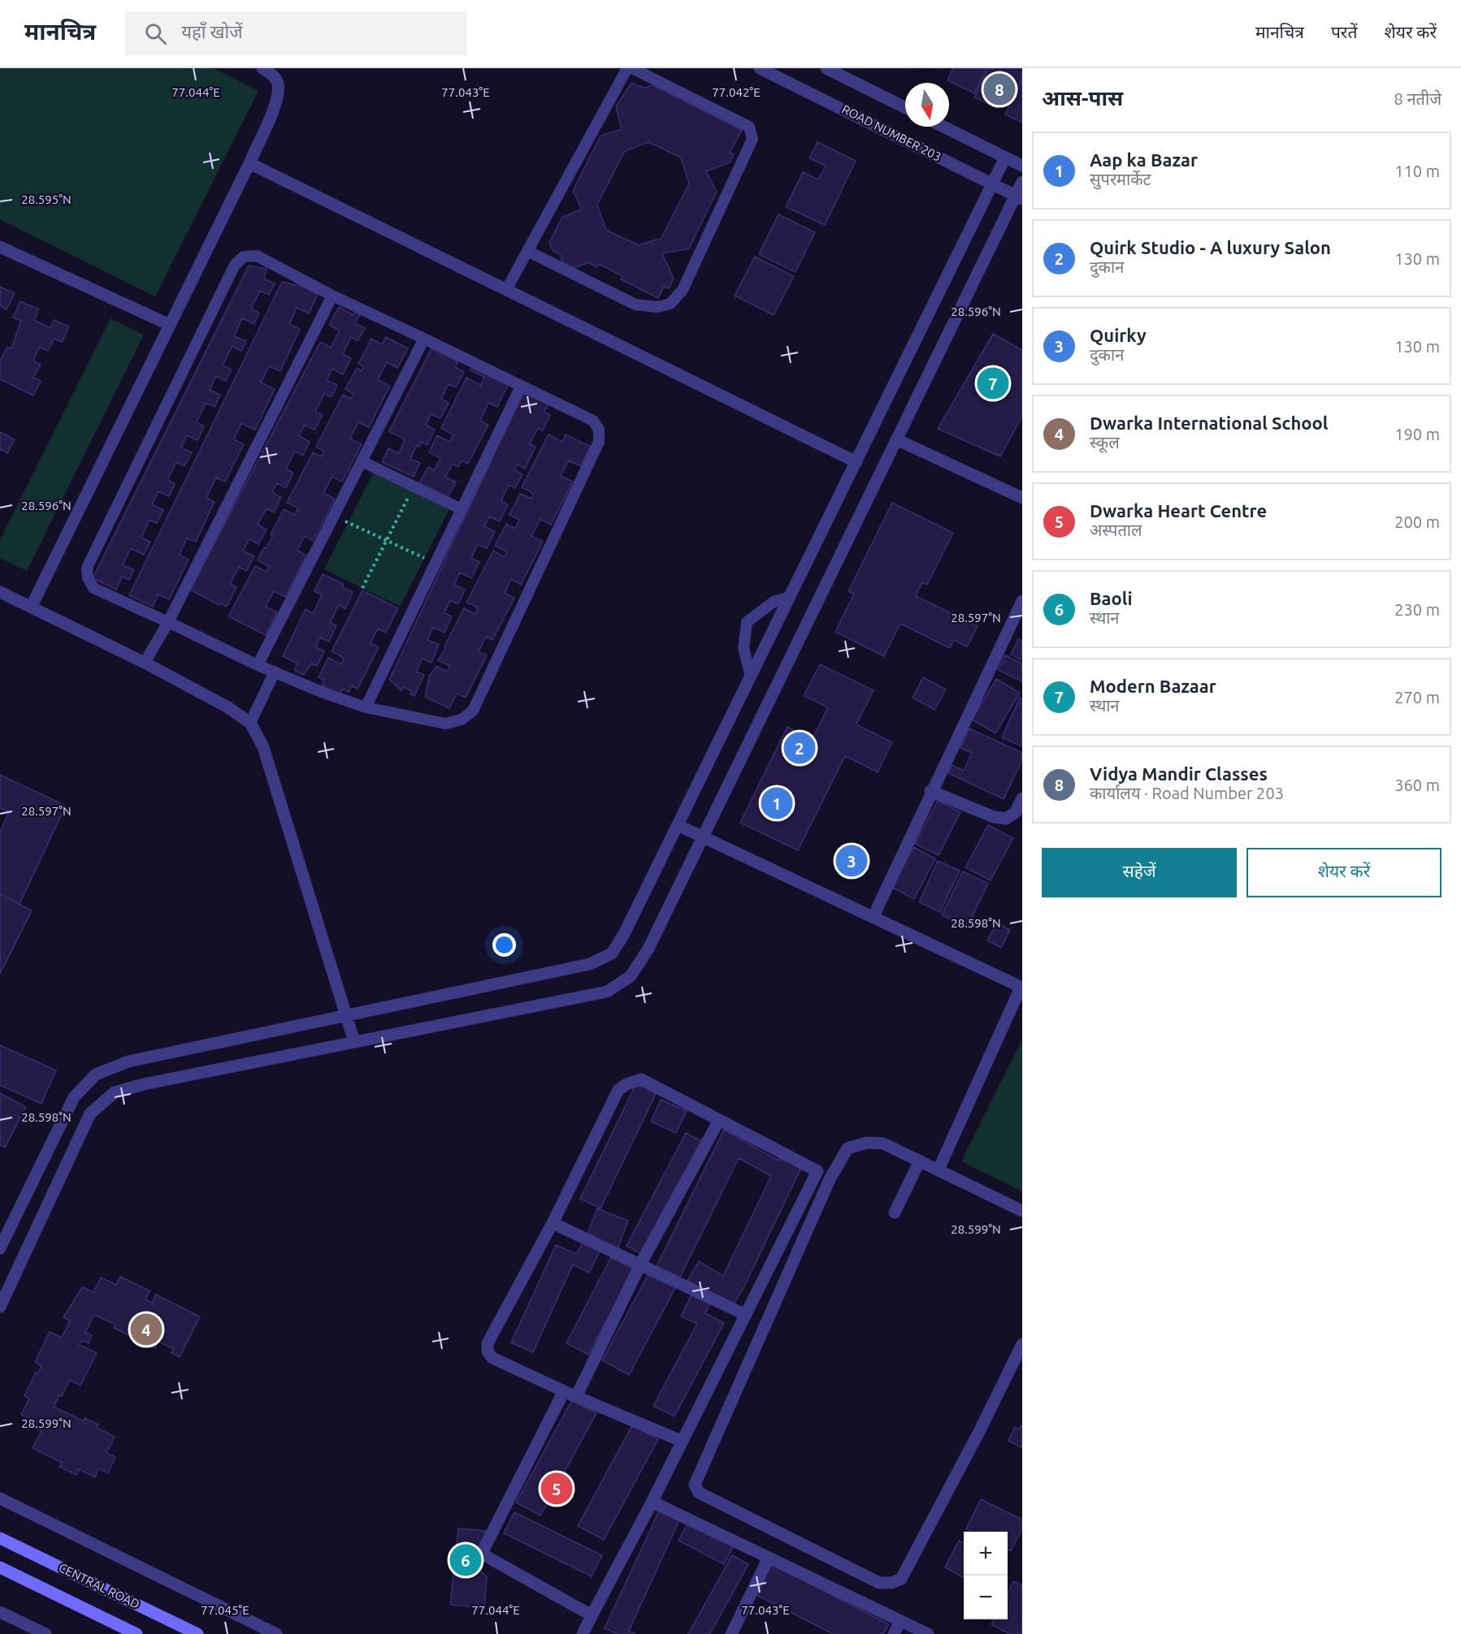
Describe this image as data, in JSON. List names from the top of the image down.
{
  "streets": {
    "main road": ["CENTRAL ROAD"],
    "street": ["ROAD NUMBER 203"]
  },
  "north": "bottom",
  "page": {
    "header": "मानचित्र",
    "search": "यहाँ खोजें",
    "nav": ["मानचित्र", "परतें", "शेयर करें"],
    "heading": ["आस-पास", "8 नतीजे"],
    "pins": [
      "8",
      "7",
      "2",
      "1",
      "3",
      "4",
      "5",
      "6"
    ],
    "list": [
      {
        "mark": "1",
        "name": "Aap ka Bazar",
        "note": "सुपरमार्केट",
        "value": "110 m"
      },
      {
        "mark": "2",
        "name": "Quirk Studio - A luxury Salon",
        "note": "दुकान",
        "value": "130 m"
      },
      {
        "mark": "3",
        "name": "Quirky",
        "note": "दुकान",
        "value": "130 m"
      },
      {
        "mark": "4",
        "name": "Dwarka International School",
        "note": "स्कूल",
        "value": "190 m"
      },
      {
        "mark": "5",
        "name": "Dwarka Heart Centre",
        "note": "अस्पताल",
        "value": "200 m"
      },
      {
        "mark": "6",
        "name": "Baoli",
        "note": "स्थान",
        "value": "230 m"
      },
      {
        "mark": "7",
        "name": "Modern Bazaar",
        "note": "स्थान",
        "value": "270 m"
      },
      {
        "mark": "8",
        "name": "Vidya Mandir Classes",
        "note": "कार्यालय · Road Number 203",
        "value": "360 m"
      }
    ],
    "buttons": ["सहेजें", "शेयर करें"],
    "map_buttons": ["+", "−"]
  },
  "coordinates": [
    "77.044°E",
    "77.043°E",
    "77.042°E",
    "28.595°N",
    "28.596°N",
    "28.597°N",
    "28.598°N",
    "28.599°N",
    "77.045°E"
  ]
}
